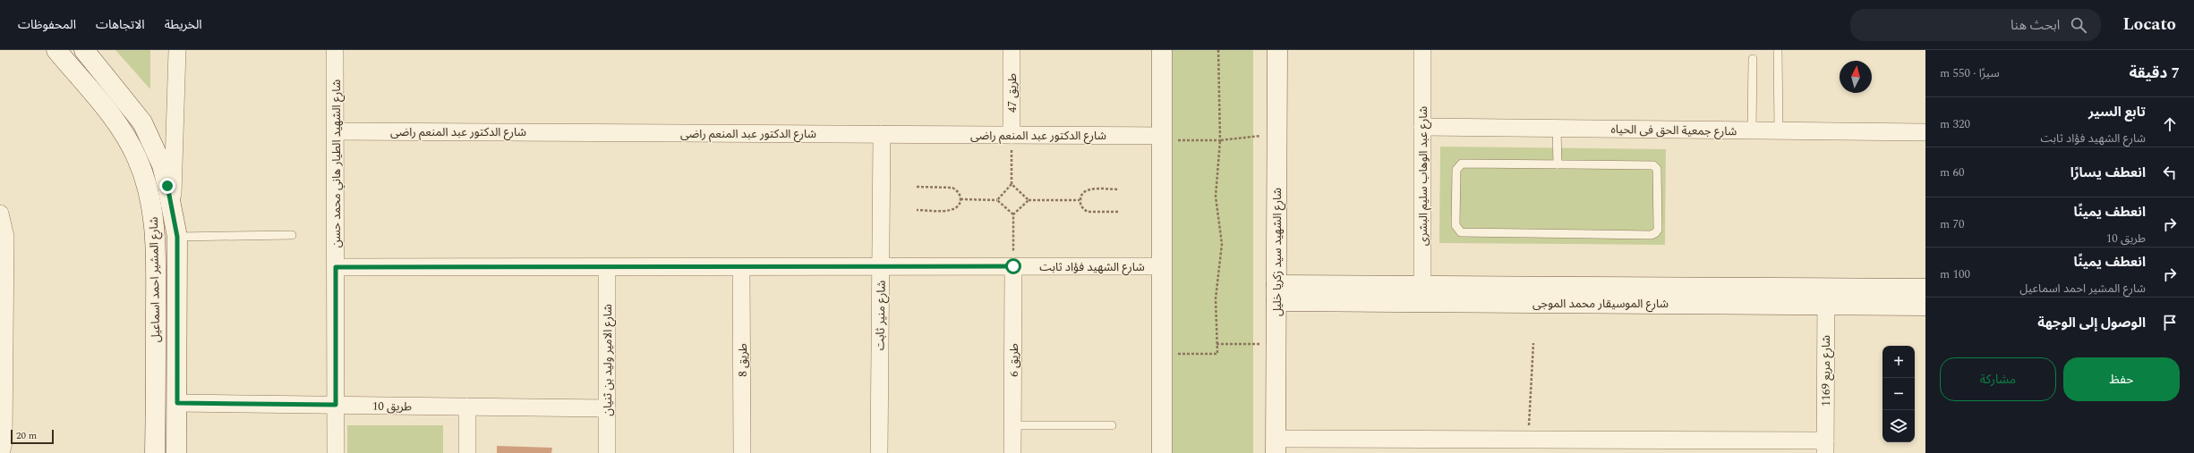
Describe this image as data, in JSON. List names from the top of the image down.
{
  "streets": {
    "street": [
      "طريق 47",
      "شارع جمعية الحق فى الحياه",
      "شارع الدكتور عبد المنعم راضى",
      "شارع الشهيد الطيار هاني محمد حسن",
      "شارع عبد الوهاب سليم البشرى",
      "شارع الشهيد سيد زكريا خليل",
      "شارع الشهيد فؤاد ثابت",
      "شارع المشير احمد اسماعيل",
      "شارع الموسيقار محمد الموجى",
      "شارع منير ثابت",
      "شارع الامير وليد بن ثنيان",
      "طريق 8",
      "طريق 6",
      "شارع مربع 1169",
      "طريق 10"
    ]
  },
  "crossings": [
    ["طريق 47", "شارع الدكتور عبد المنعم راضى"],
    ["شارع جمعية الحق فى الحياه", "شارع عبد الوهاب سليم البشرى"],
    ["شارع الدكتور عبد المنعم راضى", "شارع الشهيد الطيار هاني محمد حسن"],
    ["شارع الدكتور عبد المنعم راضى", "شارع منير ثابت"],
    ["شارع الشهيد الطيار هاني محمد حسن", "شارع الشهيد فؤاد ثابت"],
    ["شارع الشهيد الطيار هاني محمد حسن", "طريق 10"],
    ["شارع عبد الوهاب سليم البشرى", "شارع الموسيقار محمد الموجى"],
    ["شارع الشهيد سيد زكريا خليل", "شارع الموسيقار محمد الموجى"],
    ["شارع الشهيد فؤاد ثابت", "شارع منير ثابت"],
    ["شارع الشهيد فؤاد ثابت", "شارع الامير وليد بن ثنيان"],
    ["شارع الشهيد فؤاد ثابت", "طريق 8"],
    ["شارع الشهيد فؤاد ثابت", "طريق 6"],
    ["شارع المشير احمد اسماعيل", "طريق 10"],
    ["شارع الموسيقار محمد الموجى", "شارع مربع 1169"],
    ["شارع الامير وليد بن ثنيان", "طريق 10"]
  ],
  "scale_bar": "20 m",
  "north": "top",
  "page": {
    "header": "Locato",
    "search": "ابحث هنا",
    "nav": ["الخريطة", "الاتجاهات", "المحفوظات"],
    "heading": ["7 دقيقة", "سيرًا · 550 m"],
    "list": [
      ["تابع السير", "شارع الشهيد فؤاد ثابت", "320 m"],
      ["انعطف يسارًا", "60 m"],
      ["انعطف يمينًا", "طريق 10", "70 m"],
      ["انعطف يمينًا", "شارع المشير احمد اسماعيل", "100 m"],
      "الوصول إلى الوجهة"
    ],
    "map_buttons": ["+", "−"],
    "buttons": ["حفظ", "مشاركة"],
    "scale": "20 m"
  }
}
